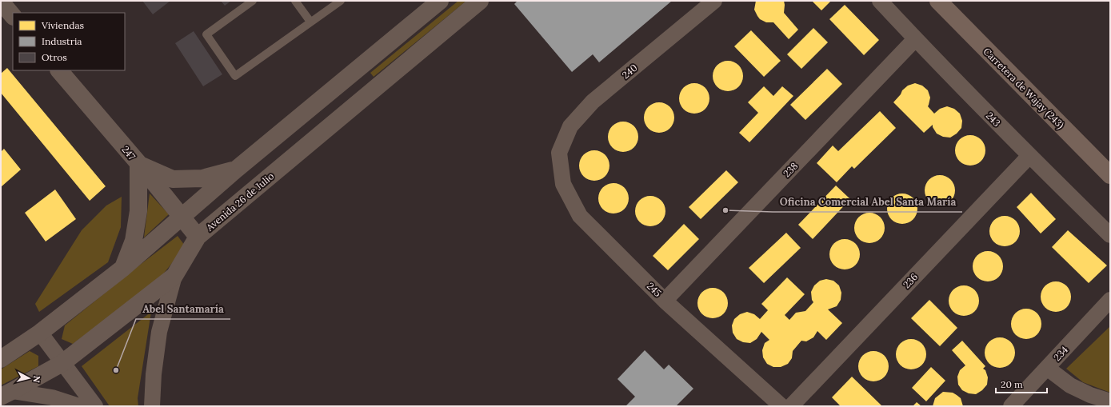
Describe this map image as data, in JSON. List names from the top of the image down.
{
  "streets": {
    "main road": ["Carretera de Wajay (243)"],
    "street": [
      "240",
      "243",
      "247",
      "238",
      "Avenida 26 de Julio",
      "236",
      "245",
      "234"
    ]
  },
  "crossings": [
    ["240", "245"],
    ["243", "238"],
    ["243", "236"],
    ["247", "Avenida 26 de Julio"],
    ["238", "245"]
  ],
  "places": ["Oficina Comercial Abel Santa María", "Abel Santamaría"],
  "legend": ["Viviendas", "Industria", "Otros"],
  "scale_bar": "20 m",
  "north": "right"
}
